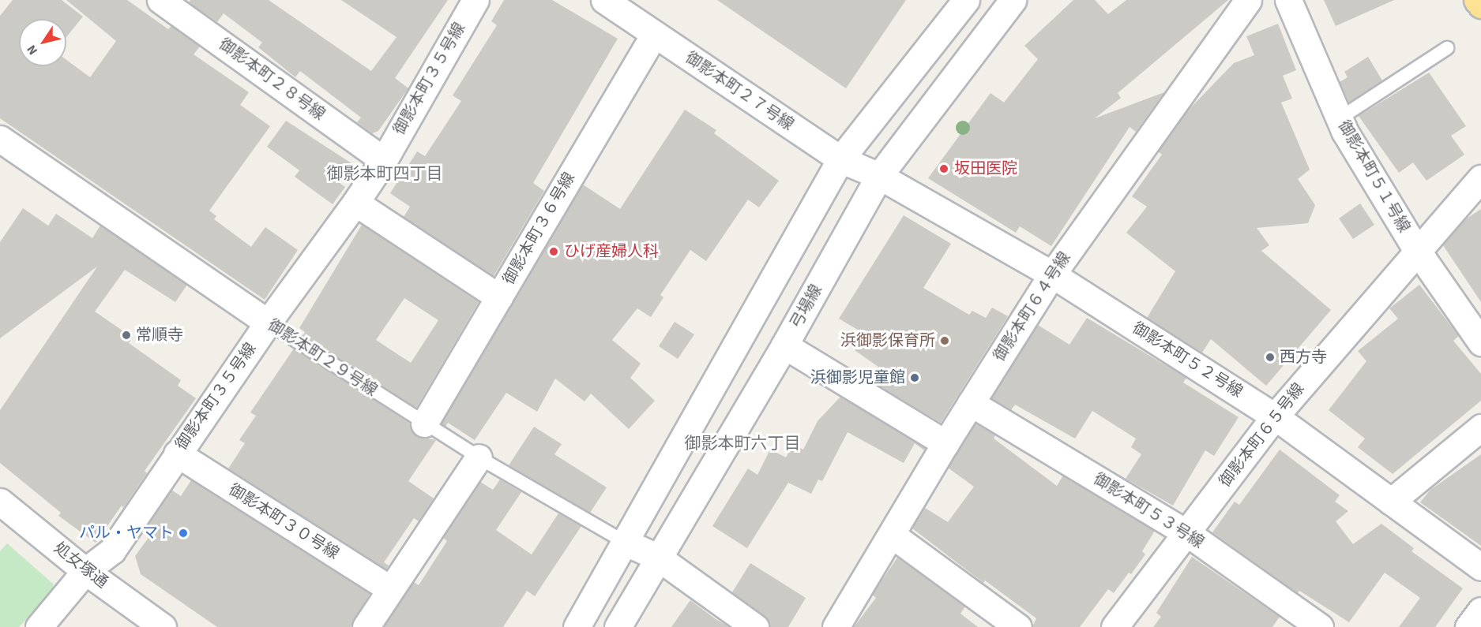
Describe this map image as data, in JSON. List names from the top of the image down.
{
  "streets": {
    "street": [
      "御影本町３５号線",
      "御影本町２８号線",
      "御影本町２７号線",
      "御影本町５１号線",
      "御影本町３６号線",
      "弓場線",
      "御影本町６４号線",
      "御影本町２９号線",
      "御影本町５２号線",
      "御影本町６５号線",
      "御影本町５３号線",
      "御影本町３０号線",
      "処女塚通"
    ]
  },
  "crossings": [
    ["御影本町３５号線", "御影本町２８号線"],
    ["御影本町３５号線", "御影本町２９号線"],
    ["御影本町３５号線", "御影本町３０号線"],
    ["御影本町３５号線", "処女塚通"],
    ["御影本町２７号線", "御影本町３６号線"],
    ["御影本町２７号線", "弓場線"],
    ["御影本町２７号線", "御影本町５２号線"],
    ["御影本町５１号線", "御影本町６５号線"],
    ["御影本町３６号線", "御影本町２９号線"],
    ["弓場線", "御影本町２９号線"],
    ["弓場線", "御影本町５２号線"],
    ["御影本町６４号線", "御影本町５２号線"],
    ["御影本町６４号線", "御影本町５３号線"],
    ["御影本町５２号線", "御影本町６５号線"],
    ["御影本町６５号線", "御影本町５３号線"]
  ],
  "districts": ["御影本町四丁目", "御影本町六丁目"],
  "places": [
    "坂田医院",
    "ひげ産婦人科",
    "常順寺",
    "浜御影保育所",
    "西方寺",
    "浜御影児童館",
    "パル・ヤマト"
  ],
  "north": "bottom left"
}
